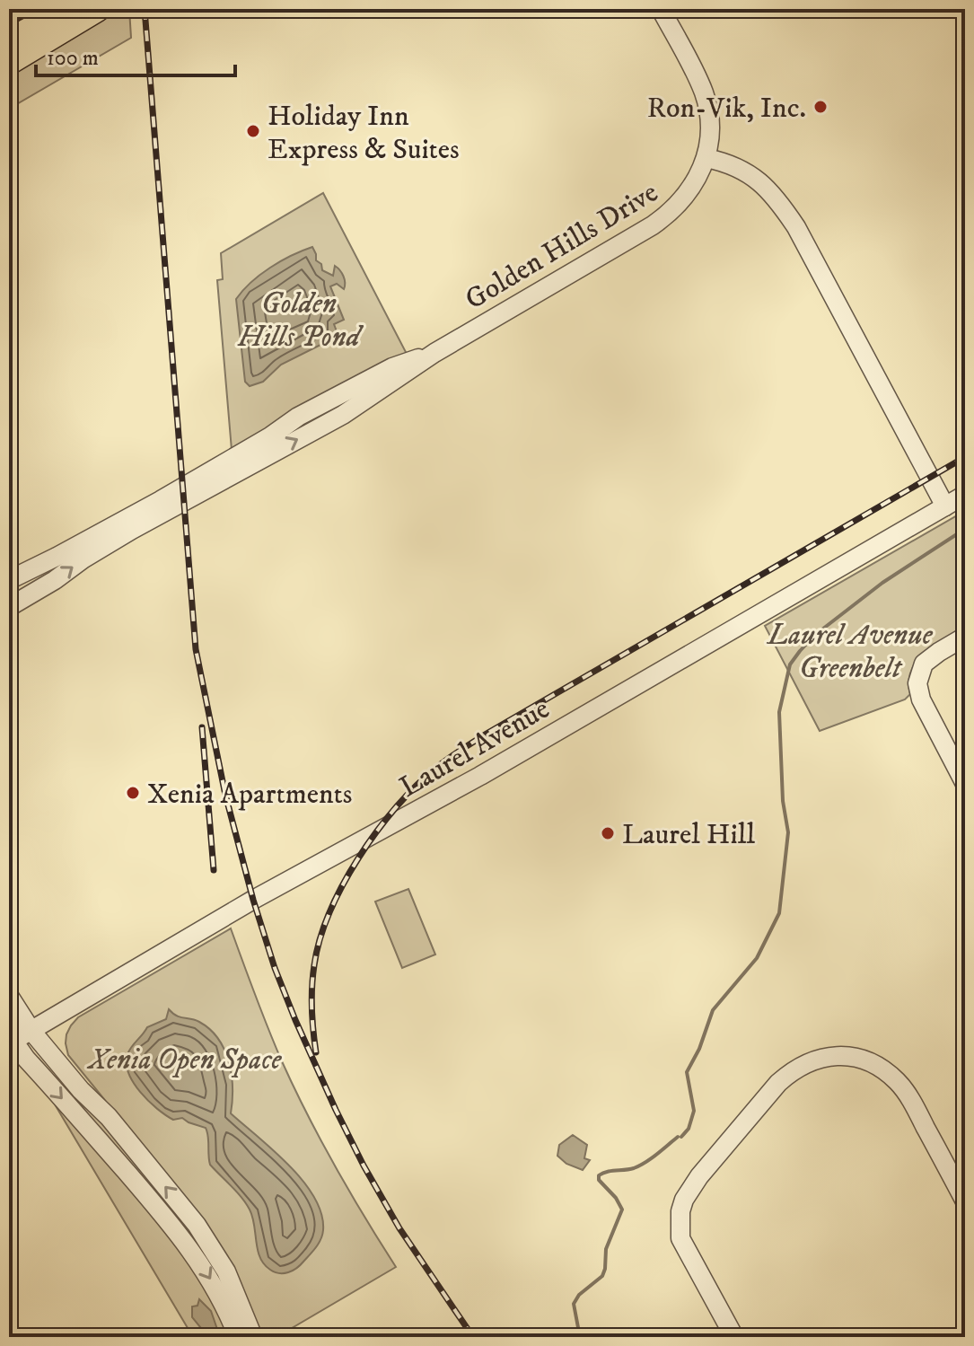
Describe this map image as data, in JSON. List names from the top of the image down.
{
  "streets": {
    "street": ["Golden Hills Drive", "Laurel Avenue"]
  },
  "parks": ["Golden Hills Pond", "Laurel Avenue Greenbelt", "Xenia Open Space"],
  "places": [
    "Ron-Vik, Inc.",
    "Holiday Inn Express & Suites",
    "Xenia Apartments",
    "Laurel Hill"
  ],
  "scale_bar": "100 m"
}
